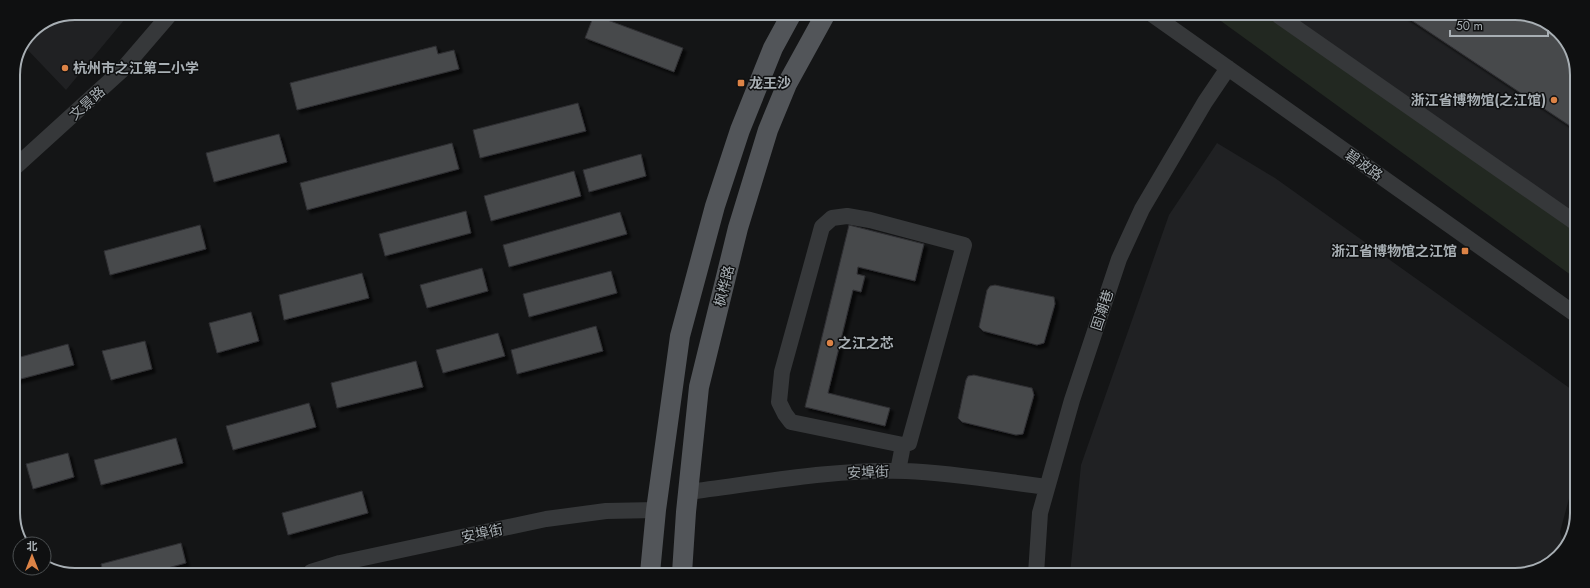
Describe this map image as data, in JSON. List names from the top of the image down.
{
  "streets": {
    "main road": ["枫桦路"],
    "street": [
      "文景路",
      "碧波路",
      "固潮巷",
      "安埠街"
    ]
  },
  "crossings": [
    ["碧波路", "固潮巷"],
    ["枫桦路", "安埠街"],
    ["固潮巷", "安埠街"]
  ],
  "places": {
    "other": ["杭州市之江第二小学", "浙江省博物馆(之江馆)", "之江之芯"],
    "transit": ["龙王沙", "浙江省博物馆之江馆"]
  },
  "scale_bar": "50 m",
  "north": "top"
}
